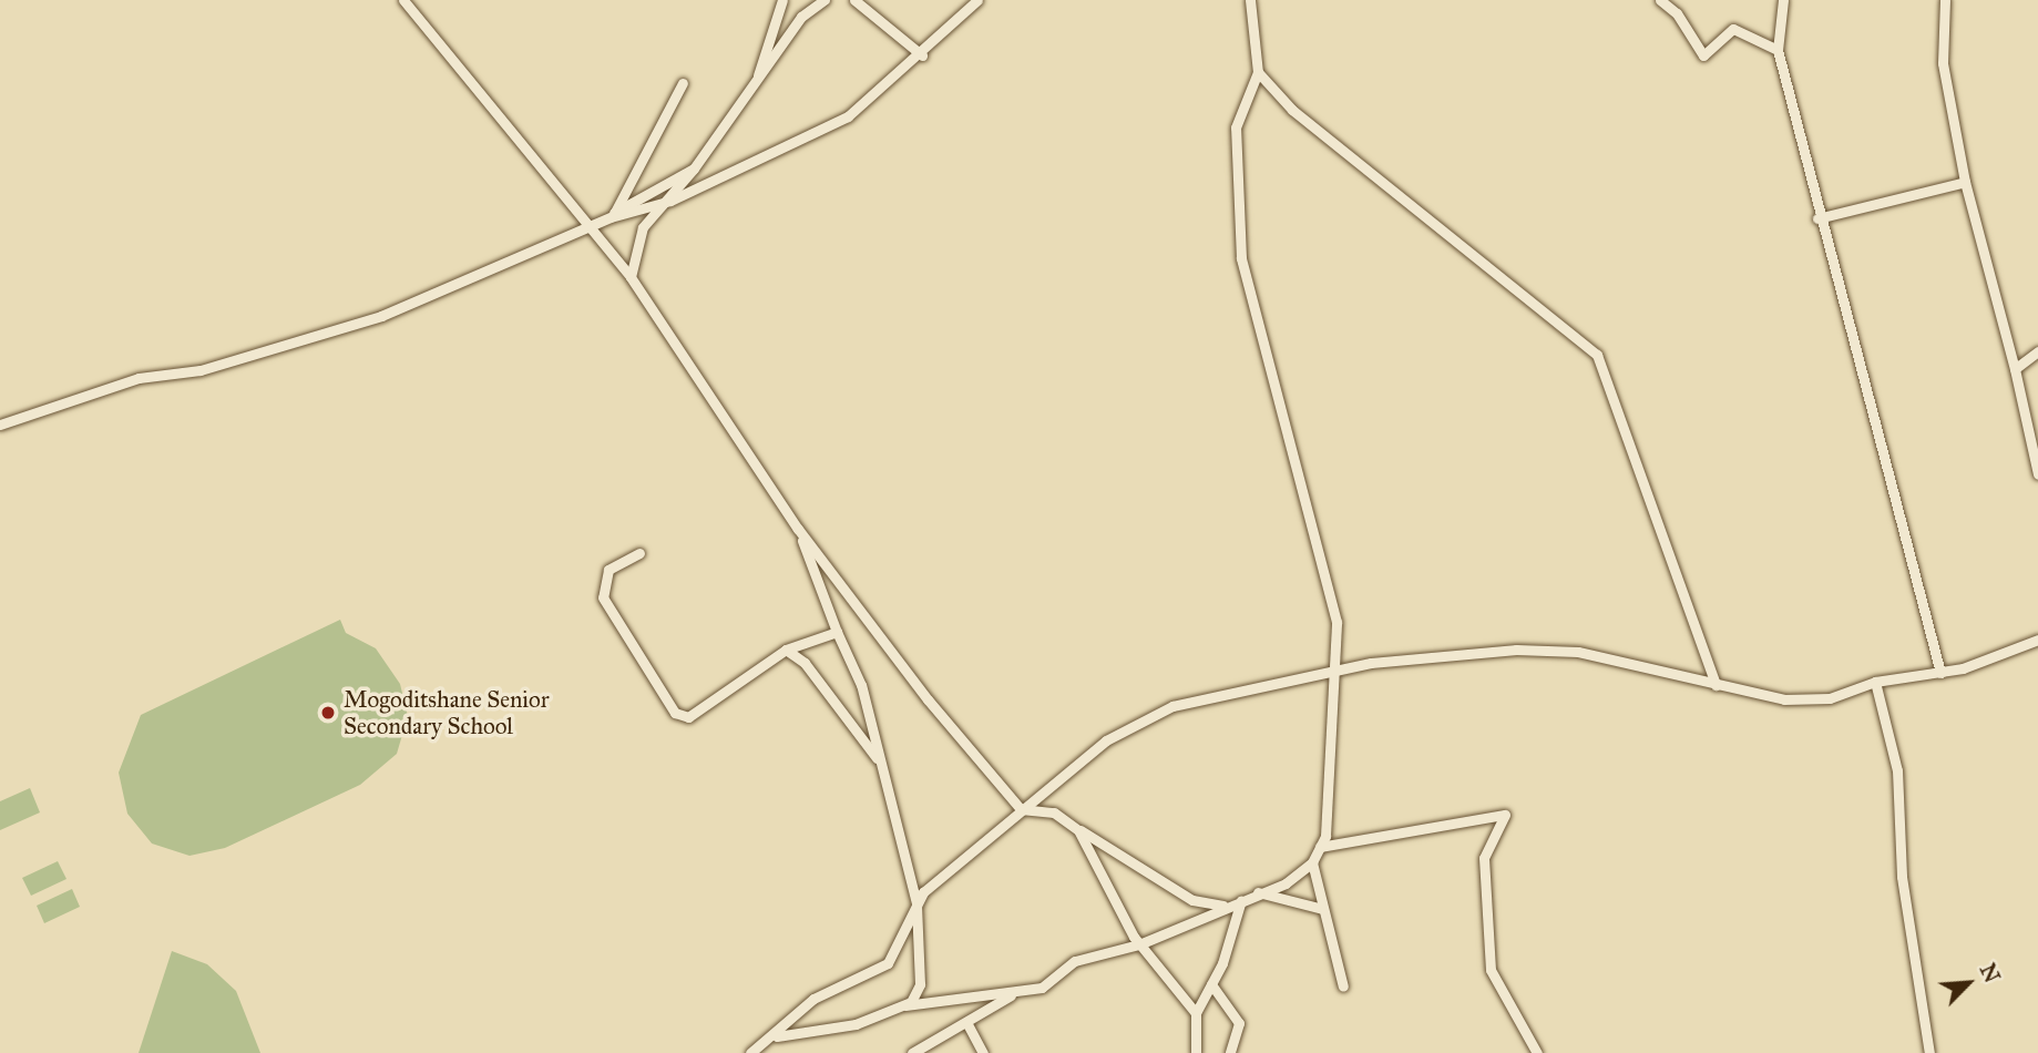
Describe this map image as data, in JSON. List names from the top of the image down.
{
  "places": ["Mogoditshane Senior Secondary School"],
  "north": "top right"
}
